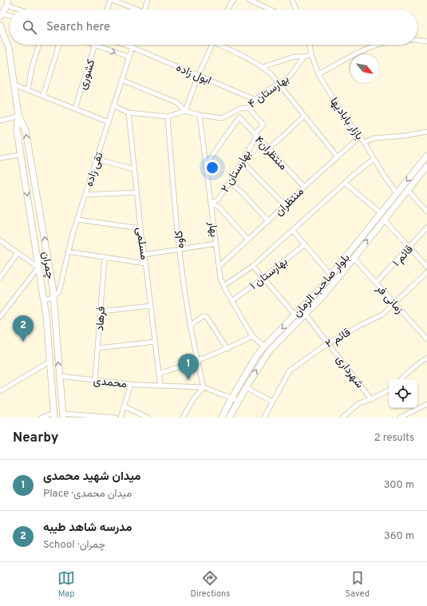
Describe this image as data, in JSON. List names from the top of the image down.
{
  "streets": {
    "street": [
      "ابول زاده",
      "کشوری",
      "بهارستان ۴",
      "بازار بابادیها",
      "منتظران۴",
      "تقی زاده",
      "بهارستان ۲",
      "منتظران",
      "بهار",
      "کاوه",
      "مسلمی",
      "قائم ۱",
      "چمران",
      "بهارستان ۱",
      "بلوار صاحب الزمان",
      "زمانی فر",
      "فرهاد",
      "قائم ۲",
      "شهرداری",
      "محمدی"
    ]
  },
  "crossings": [
    ["ابول زاده", "بهارستان ۴"],
    ["ابول زاده", "تقی زاده"],
    ["بهارستان ۴", "بهارستان ۲"],
    ["بهارستان ۴", "بهار"],
    ["بازار بابادیها", "منتظران"],
    ["بازار بابادیها", "بلوار صاحب الزمان"],
    ["منتظران۴", "بهارستان ۲"],
    ["منتظران۴", "منتظران"],
    ["منتظران۴", "بهار"],
    ["تقی زاده", "چمران"],
    ["بهارستان ۲", "بهار"],
    ["منتظران", "بهار"],
    ["بهار", "بهارستان ۱"],
    ["بهار", "بلوار صاحب الزمان"],
    ["کاوه", "محمدی"],
    ["مسلمی", "محمدی"],
    ["قائم ۱", "زمانی فر"],
    ["چمران", "محمدی"],
    ["بلوار صاحب الزمان", "زمانی فر"],
    ["بلوار صاحب الزمان", "شهرداری"],
    ["زمانی فر", "قائم ۲"],
    ["فرهاد", "محمدی"],
    ["قائم ۲", "شهرداری"]
  ],
  "north": "bottom right",
  "page": {
    "search": "Search here",
    "pins": ["2", "1"],
    "heading": ["Nearby", "2 results"],
    "list": [
      {
        "mark": "1",
        "name": "میدان شهید محمدی",
        "note": "Place · میدان محمدی",
        "value": "300 m"
      },
      {
        "mark": "2",
        "name": "مدرسه شاهد طیبه",
        "note": "School · چمران",
        "value": "360 m"
      }
    ],
    "nav": ["Map", "Directions", "Saved"]
  }
}
